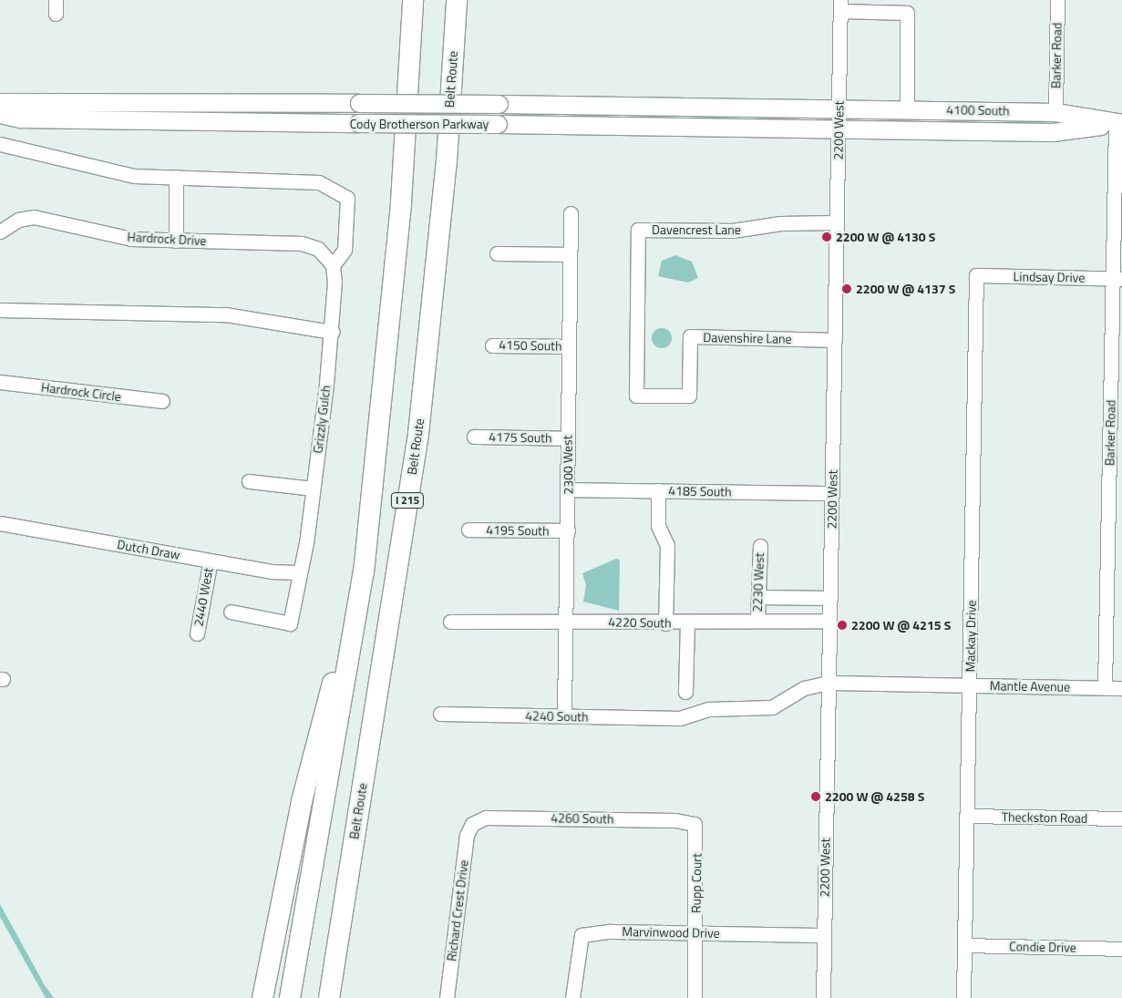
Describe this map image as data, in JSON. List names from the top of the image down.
{
  "streets": {
    "highway": ["Belt Route", "I 215"],
    "main road": ["4100 South", "Cody Brotherson Parkway"],
    "street": [
      "Barker Road",
      "2200 West",
      "Davencrest Lane",
      "Hardrock Drive",
      "Lindsay Drive",
      "Davenshire Lane",
      "4150 South",
      "Hardrock Circle",
      "Grizzly Gulch",
      "4175 South",
      "2300 West",
      "4185 South",
      "4195 South",
      "Dutch Draw",
      "2230 West",
      "2440 West",
      "4220 South",
      "Mackay Drive",
      "Mantle Avenue",
      "4240 South",
      "Theckston Road",
      "4260 South",
      "Rupp Court",
      "Richard Crest Drive",
      "Marvinwood Drive",
      "Condie Drive"
    ]
  },
  "crossings": [
    ["Barker Road", "4100 South"],
    ["Barker Road", "Lindsay Drive"],
    ["Barker Road", "Mantle Avenue"],
    ["4100 South", "Cody Brotherson Parkway"],
    ["4100 South", "2200 West"],
    ["Cody Brotherson Parkway", "2200 West"],
    ["2200 West", "Davencrest Lane"],
    ["2200 West", "Davenshire Lane"],
    ["2200 West", "4185 South"],
    ["2200 West", "4220 South"],
    ["2200 West", "Mantle Avenue"],
    ["2200 West", "4240 South"],
    ["2200 West", "Marvinwood Drive"],
    ["Davencrest Lane", "Davenshire Lane"],
    ["Hardrock Drive", "Grizzly Gulch"],
    ["Lindsay Drive", "Mackay Drive"],
    ["4150 South", "2300 West"],
    ["Grizzly Gulch", "Dutch Draw"],
    ["4175 South", "2300 West"],
    ["2300 West", "4185 South"],
    ["2300 West", "4195 South"],
    ["2300 West", "4220 South"],
    ["2300 West", "4240 South"],
    ["Dutch Draw", "2440 West"],
    ["2230 West", "4220 South"],
    ["Mackay Drive", "Mantle Avenue"],
    ["Mackay Drive", "Theckston Road"],
    ["Mackay Drive", "Condie Drive"],
    ["Mantle Avenue", "4240 South"],
    ["4260 South", "Rupp Court"],
    ["4260 South", "Richard Crest Drive"],
    ["Rupp Court", "Marvinwood Drive"]
  ],
  "places": [
    "2200 W @ 4130 S",
    "2200 W @ 4137 S",
    "2200 W @ 4215 S",
    "2200 W @ 4258 S"
  ]
}
